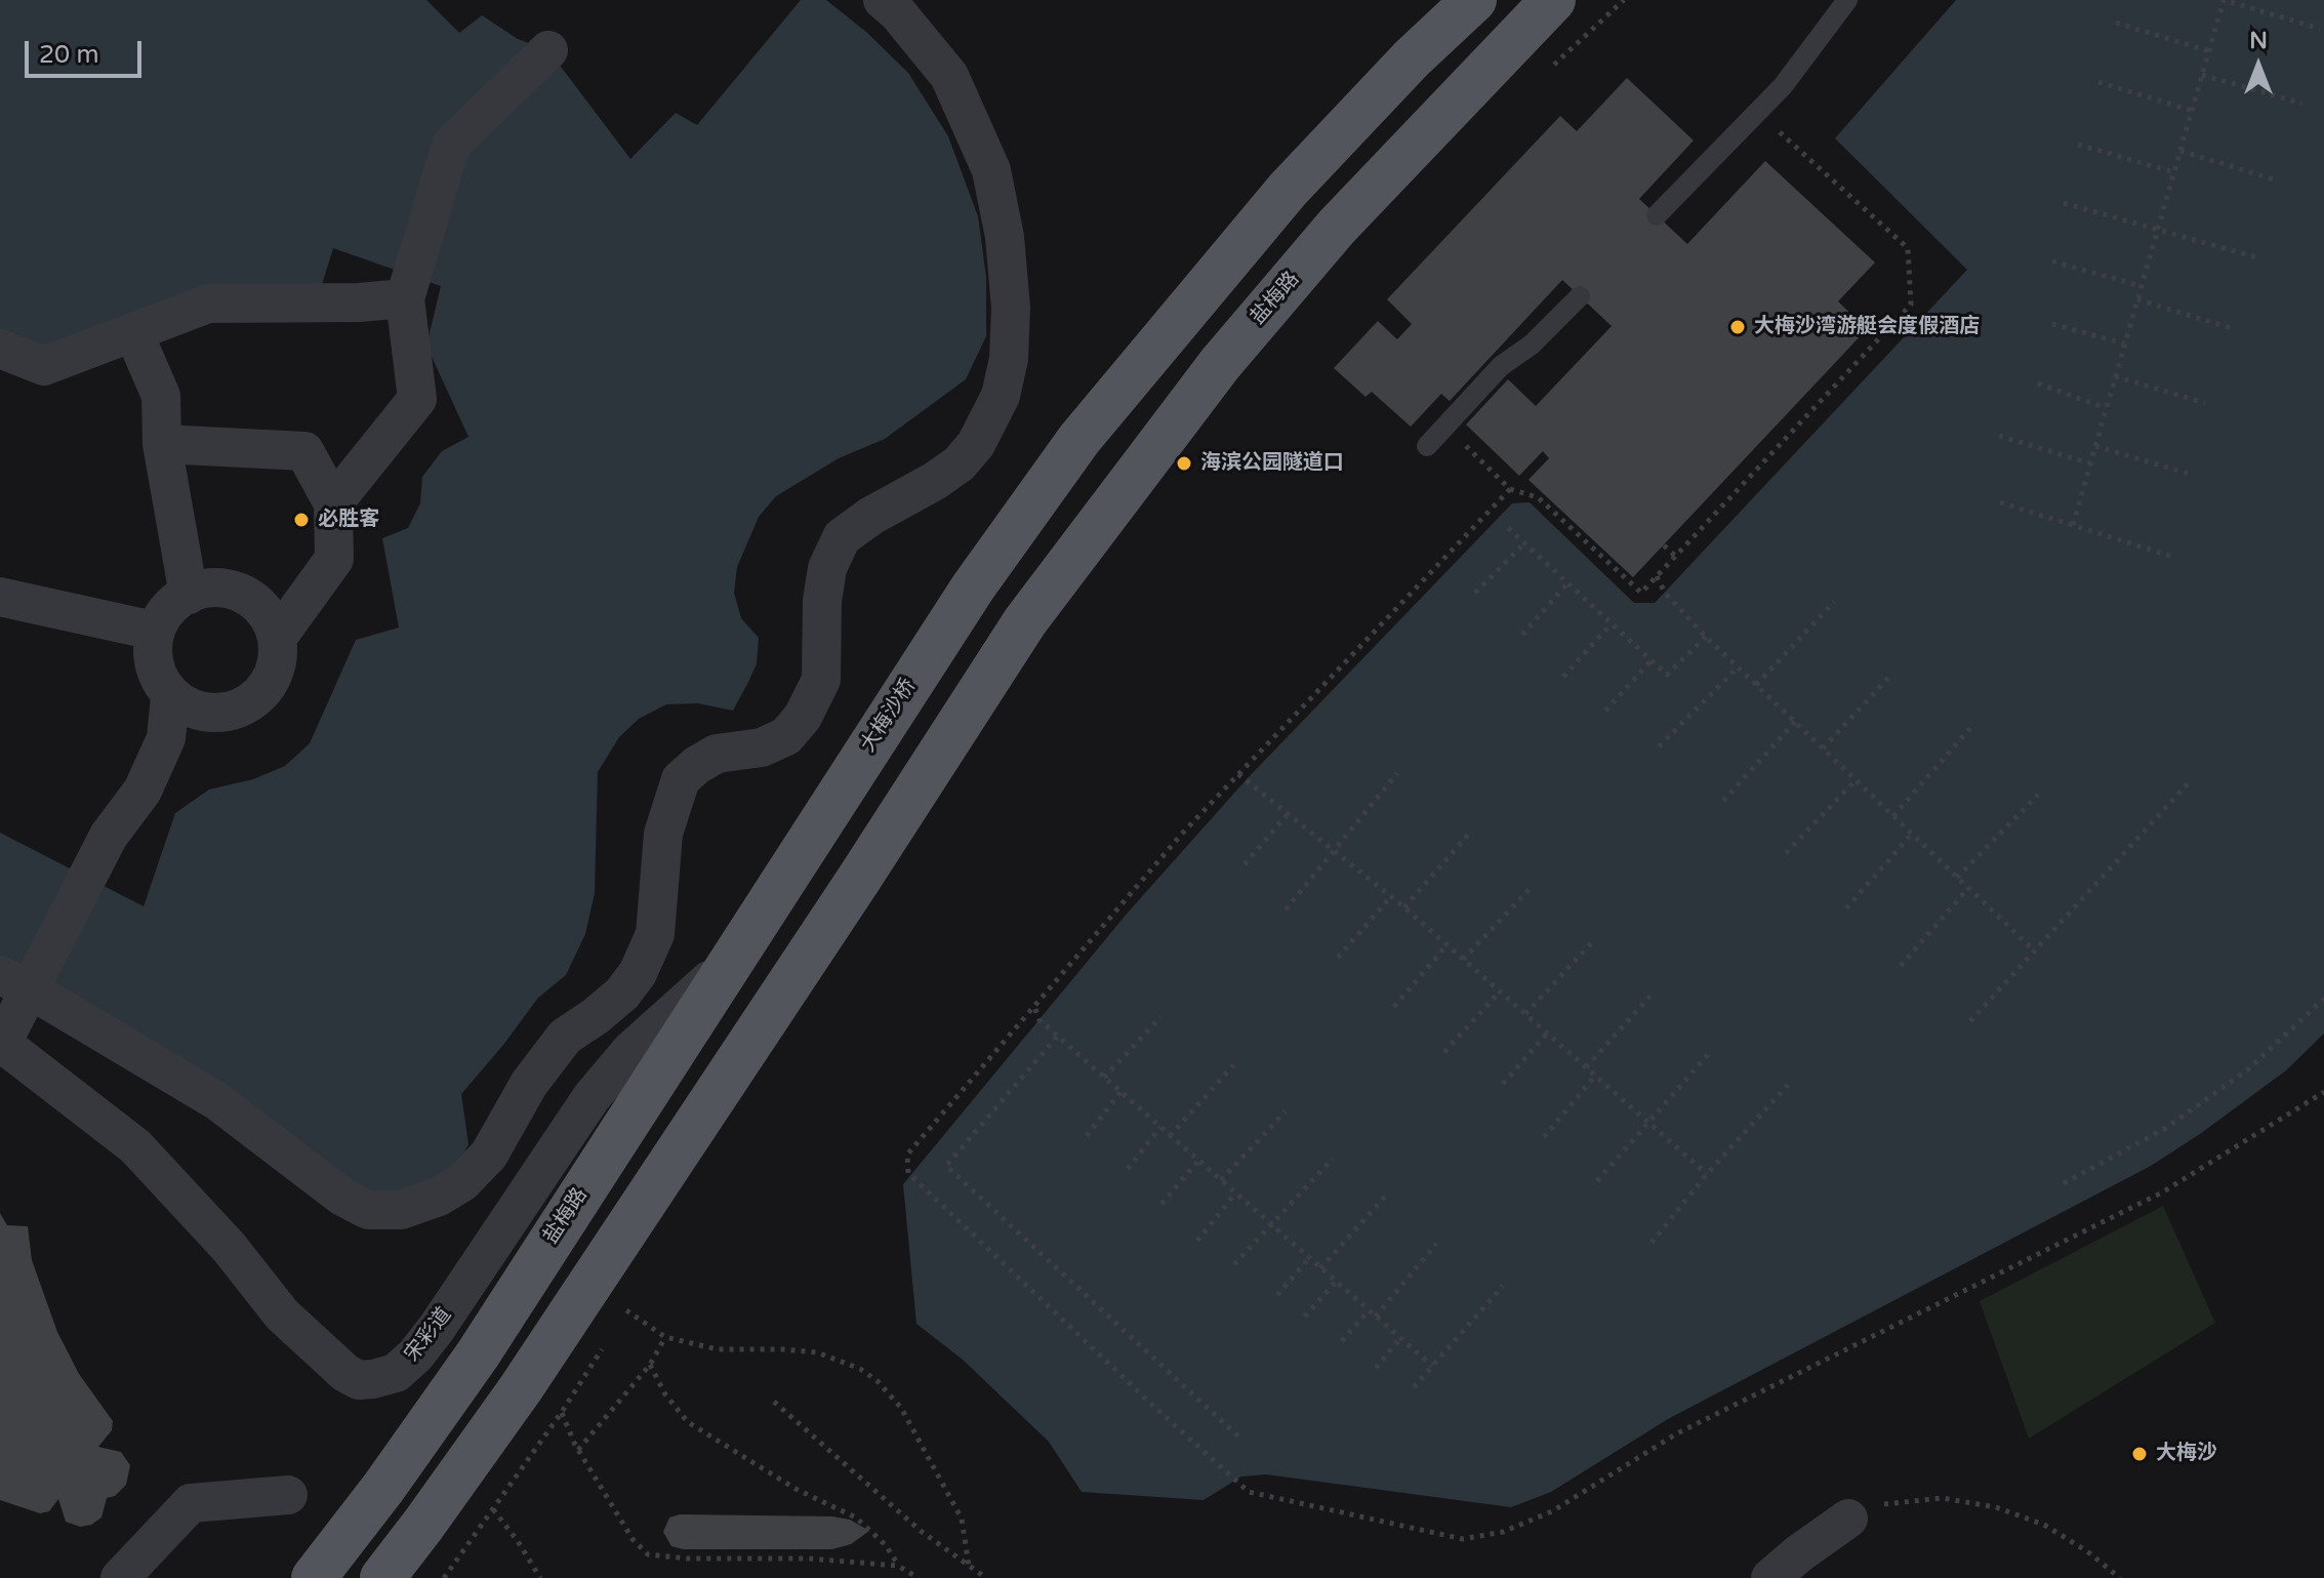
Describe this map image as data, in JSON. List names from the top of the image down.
{
  "streets": {
    "main road": ["盐梅路", "大梅沙桥"],
    "street": ["宋彩道"]
  },
  "crossings": [
    ["盐梅路", "大梅沙桥"],
    ["盐梅路", "宋彩道"]
  ],
  "places": [
    "大梅沙湾游艇会度假酒店",
    "海滨公园隧道口",
    "必胜客",
    "大梅沙"
  ],
  "scale_bar": "20 m",
  "north": "top"
}
